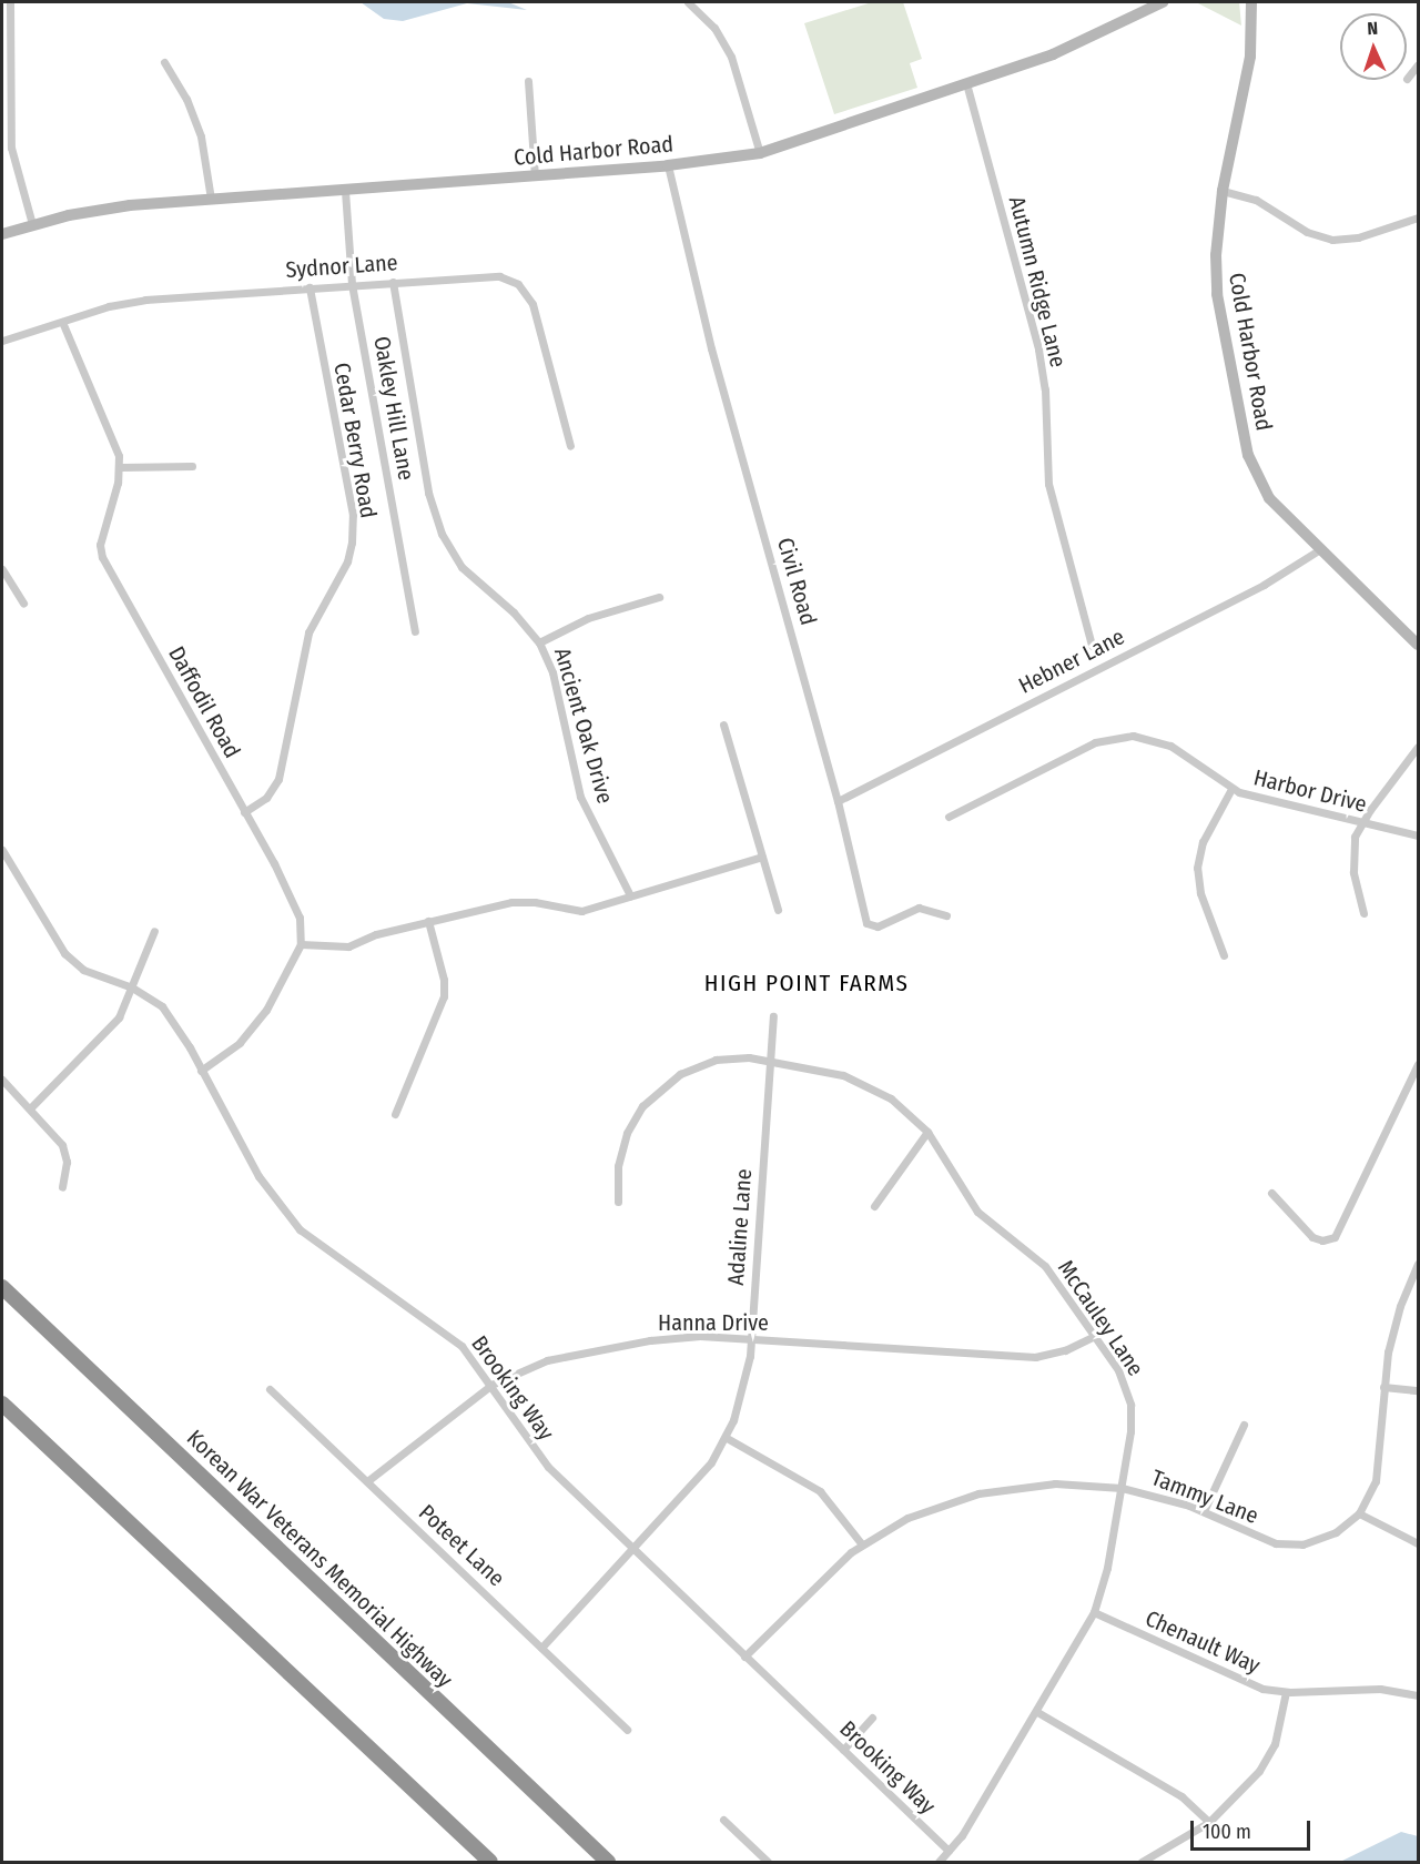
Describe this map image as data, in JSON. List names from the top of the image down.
{
  "streets": {
    "highway": ["Korean War Veterans Memorial Highway"],
    "main road": ["Cold Harbor Road"],
    "street": [
      "Sydnor Lane",
      "Autumn Ridge Lane",
      "Oakley Hill Lane",
      "Cedar Berry Road",
      "Civil Road",
      "Hebner Lane",
      "Daffodil Road",
      "Ancient Oak Drive",
      "Harbor Drive",
      "Adaline Lane",
      "McCauley Lane",
      "Hanna Drive",
      "Brooking Way",
      "Tammy Lane",
      "Poteet Lane",
      "Chenault Way"
    ]
  },
  "crossings": [
    ["Cold Harbor Road", "Autumn Ridge Lane"],
    ["Cold Harbor Road", "Oakley Hill Lane"],
    ["Cold Harbor Road", "Civil Road"],
    ["Cold Harbor Road", "Hebner Lane"],
    ["Sydnor Lane", "Oakley Hill Lane"],
    ["Sydnor Lane", "Cedar Berry Road"],
    ["Sydnor Lane", "Ancient Oak Drive"],
    ["Cedar Berry Road", "Daffodil Road"],
    ["Civil Road", "Hebner Lane"],
    ["Adaline Lane", "McCauley Lane"],
    ["Adaline Lane", "Hanna Drive"],
    ["Adaline Lane", "Brooking Way"],
    ["Adaline Lane", "Poteet Lane"],
    ["McCauley Lane", "Hanna Drive"],
    ["McCauley Lane", "Brooking Way"],
    ["McCauley Lane", "Tammy Lane"],
    ["McCauley Lane", "Chenault Way"],
    ["Hanna Drive", "Brooking Way"],
    ["Hanna Drive", "Poteet Lane"],
    ["Brooking Way", "Tammy Lane"]
  ],
  "districts": ["HIGH POINT FARMS"],
  "scale_bar": "100 m",
  "north": "top"
}
